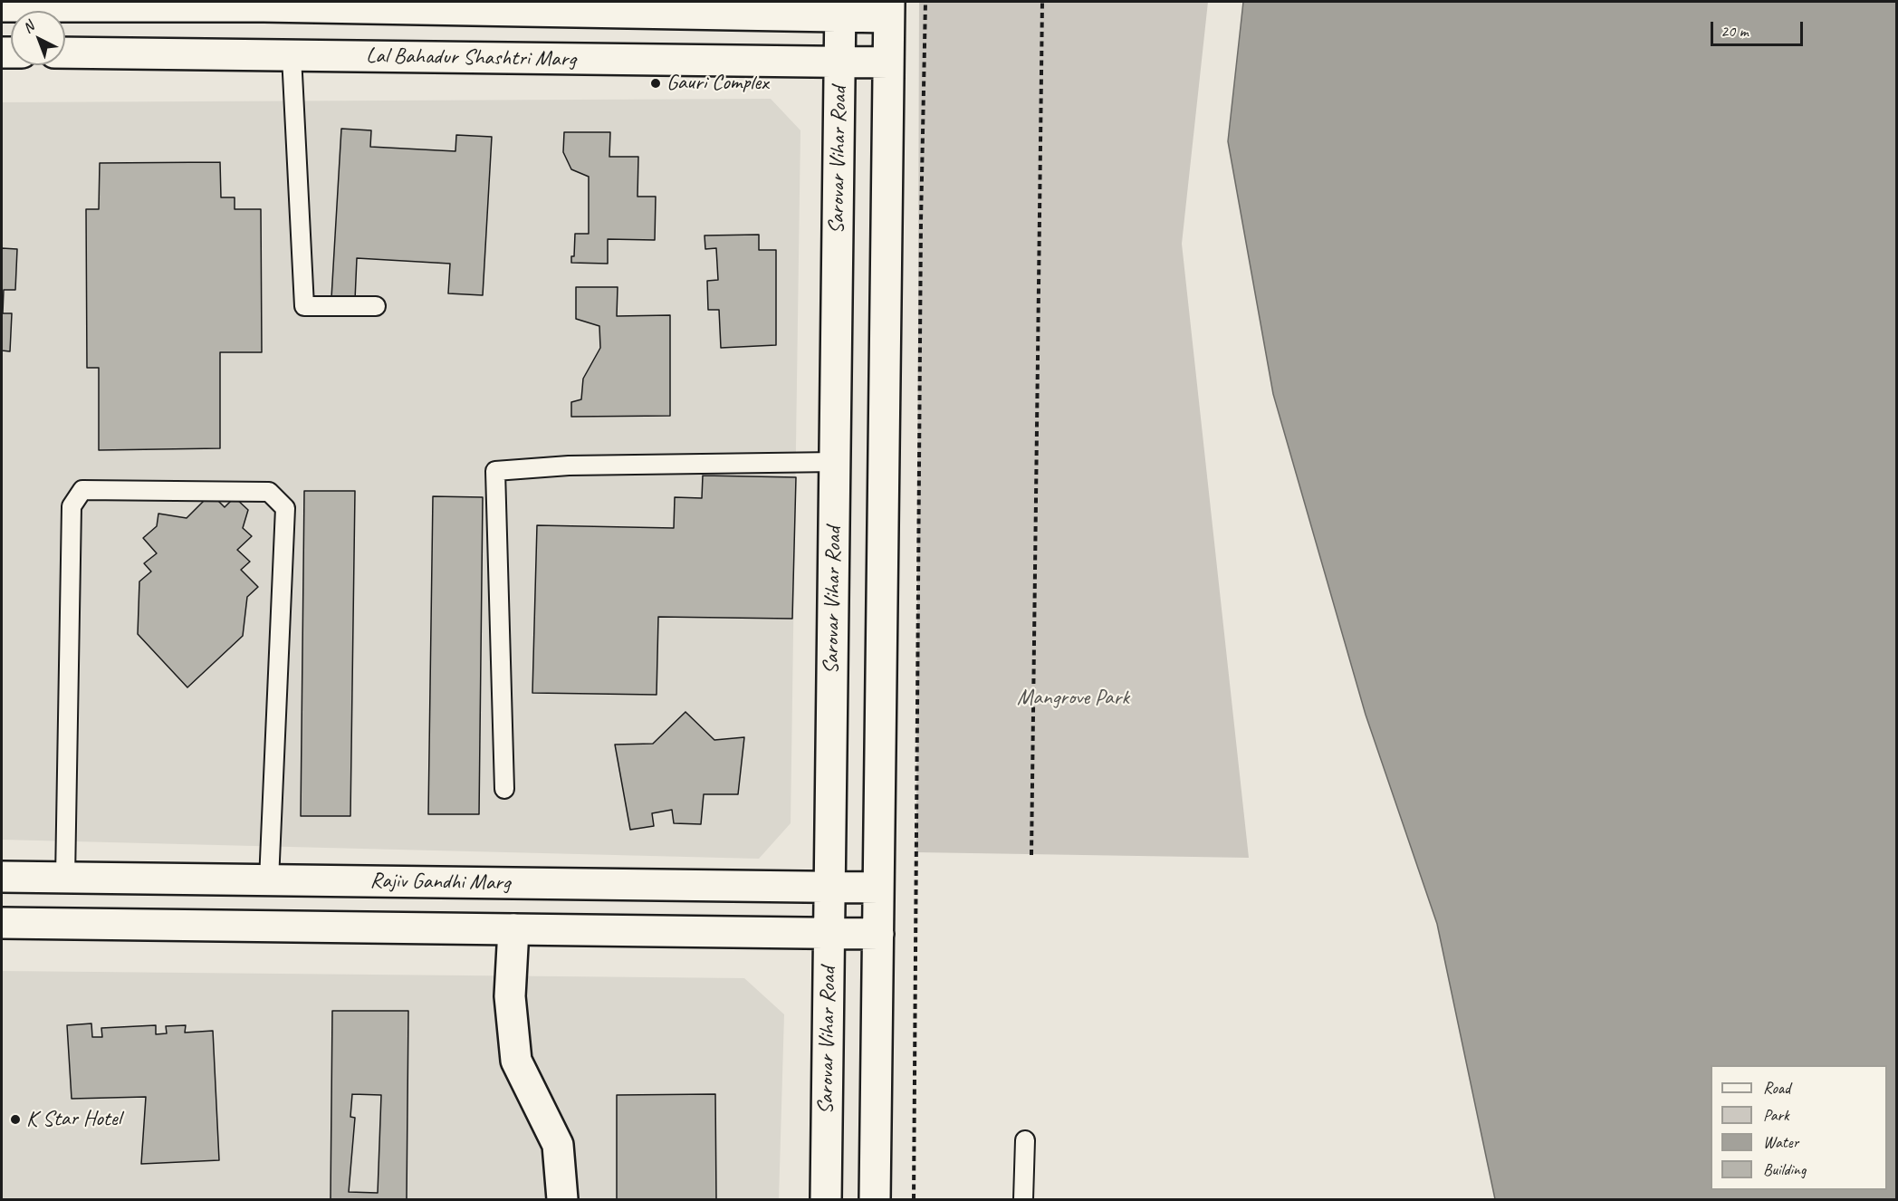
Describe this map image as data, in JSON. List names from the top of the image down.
{
  "streets": {
    "street": ["Lal Bahadur Shashtri Marg", "Sarovar Vihar Road", "Rajiv Gandhi Marg"]
  },
  "crossings": [
    ["Lal Bahadur Shashtri Marg", "Sarovar Vihar Road"],
    ["Sarovar Vihar Road", "Rajiv Gandhi Marg"]
  ],
  "parks": ["Mangrove Park"],
  "places": ["Gauri Complex", "K Star Hotel"],
  "legend": [
    "Road",
    "Park",
    "Water",
    "Building"
  ],
  "scale_bar": "20 m",
  "north": "top left"
}
